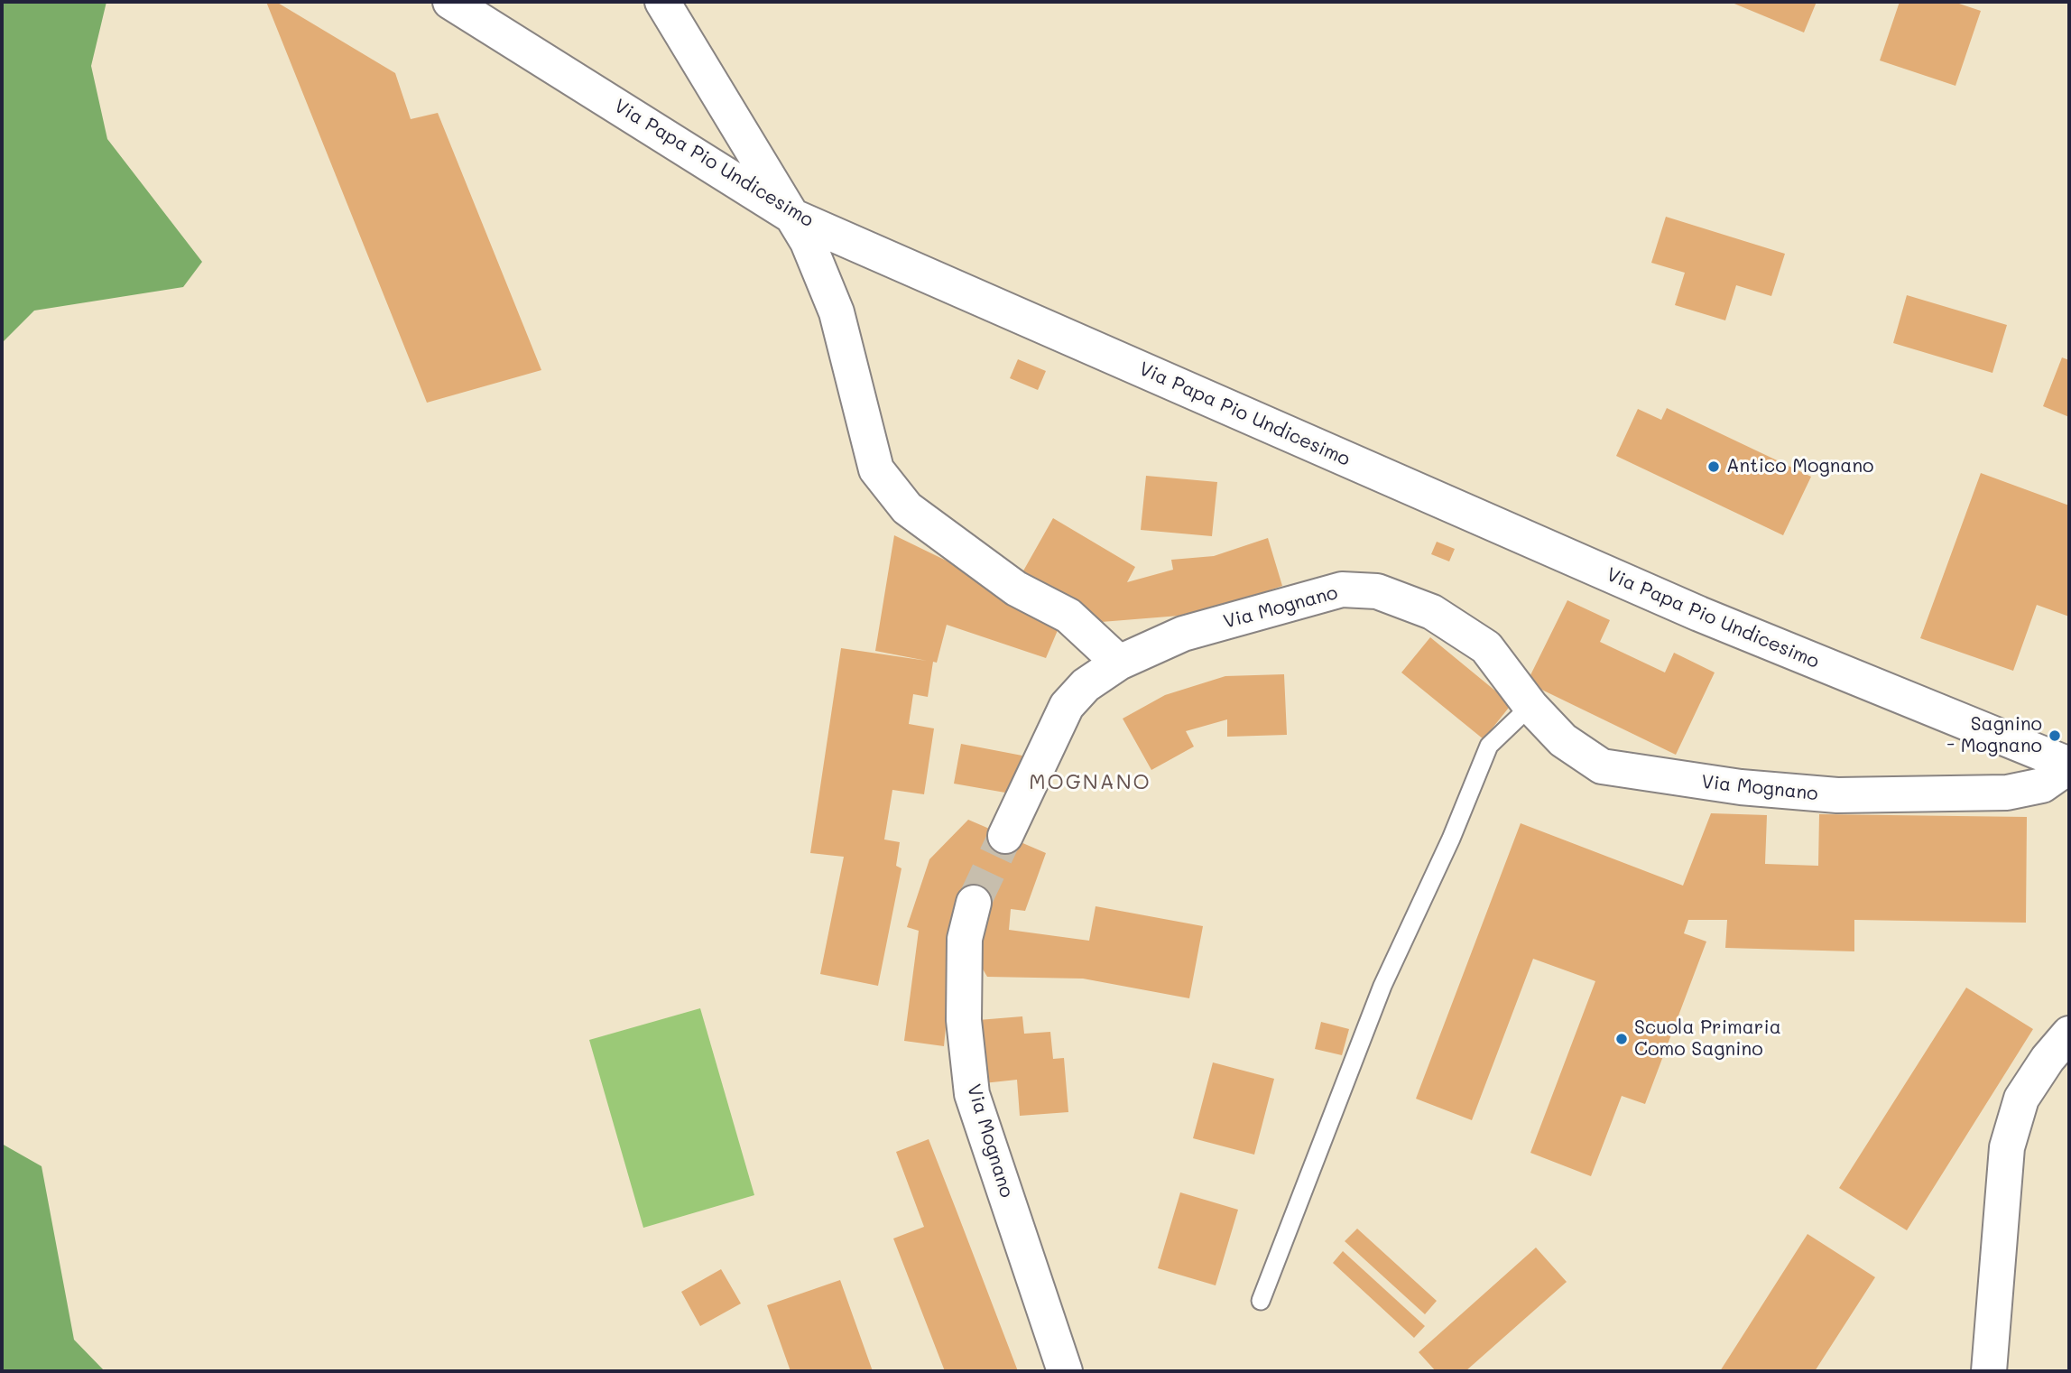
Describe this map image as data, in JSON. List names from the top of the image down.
{
  "streets": {
    "street": ["Via Papa Pio Undicesimo", "Via Mognano"]
  },
  "crossings": [
    ["Via Papa Pio Undicesimo", "Via Mognano"]
  ],
  "districts": ["MOGNANO"],
  "places": ["Antico Mognano", "Sagnino - Mognano", "Scuola Primaria Como Sagnino"]
}
